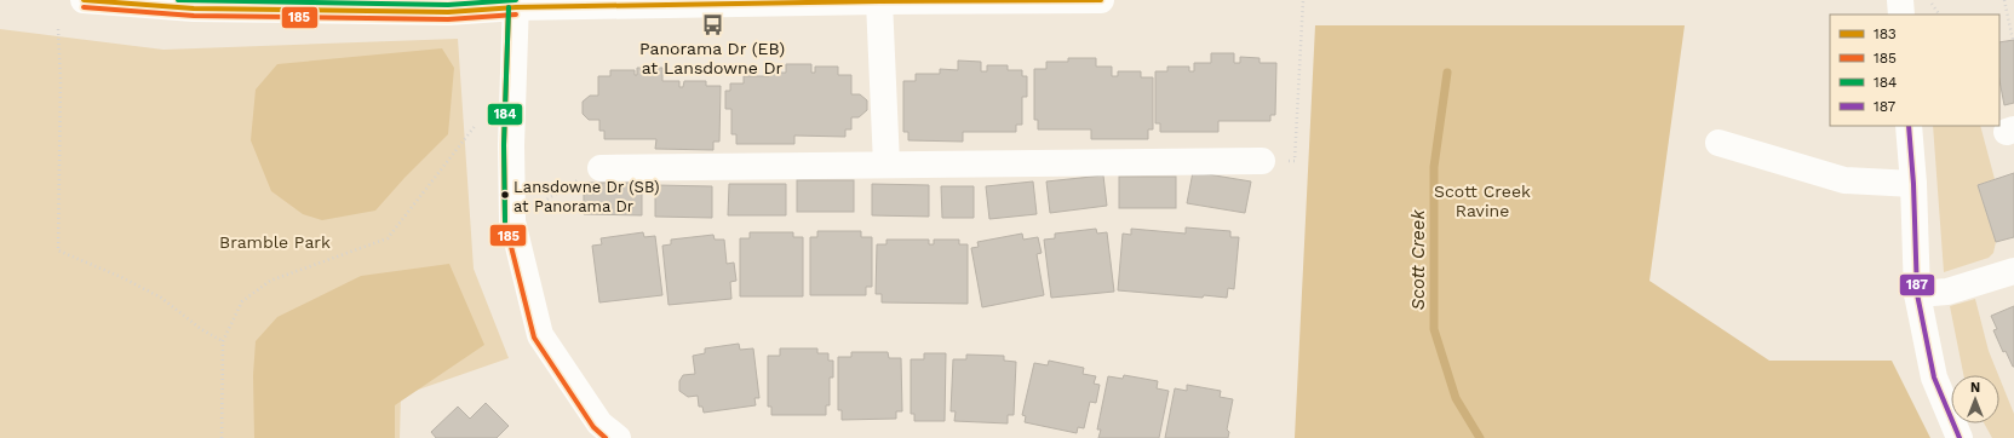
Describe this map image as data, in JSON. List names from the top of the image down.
{
  "water": ["Scott Creek"],
  "parks": ["Scott Creek Ravine", "Bramble Park"],
  "places": {
    "bus stop": ["Panorama Dr (EB) at Lansdowne Dr"],
    "other": ["Lansdowne Dr (SB) at Panorama Dr"]
  },
  "lines": [
    "transit line 183",
    "transit line 184",
    "transit line 185",
    "transit line 187"
  ],
  "legend": [
    "183",
    "185",
    "184",
    "187"
  ],
  "north": "top"
}
